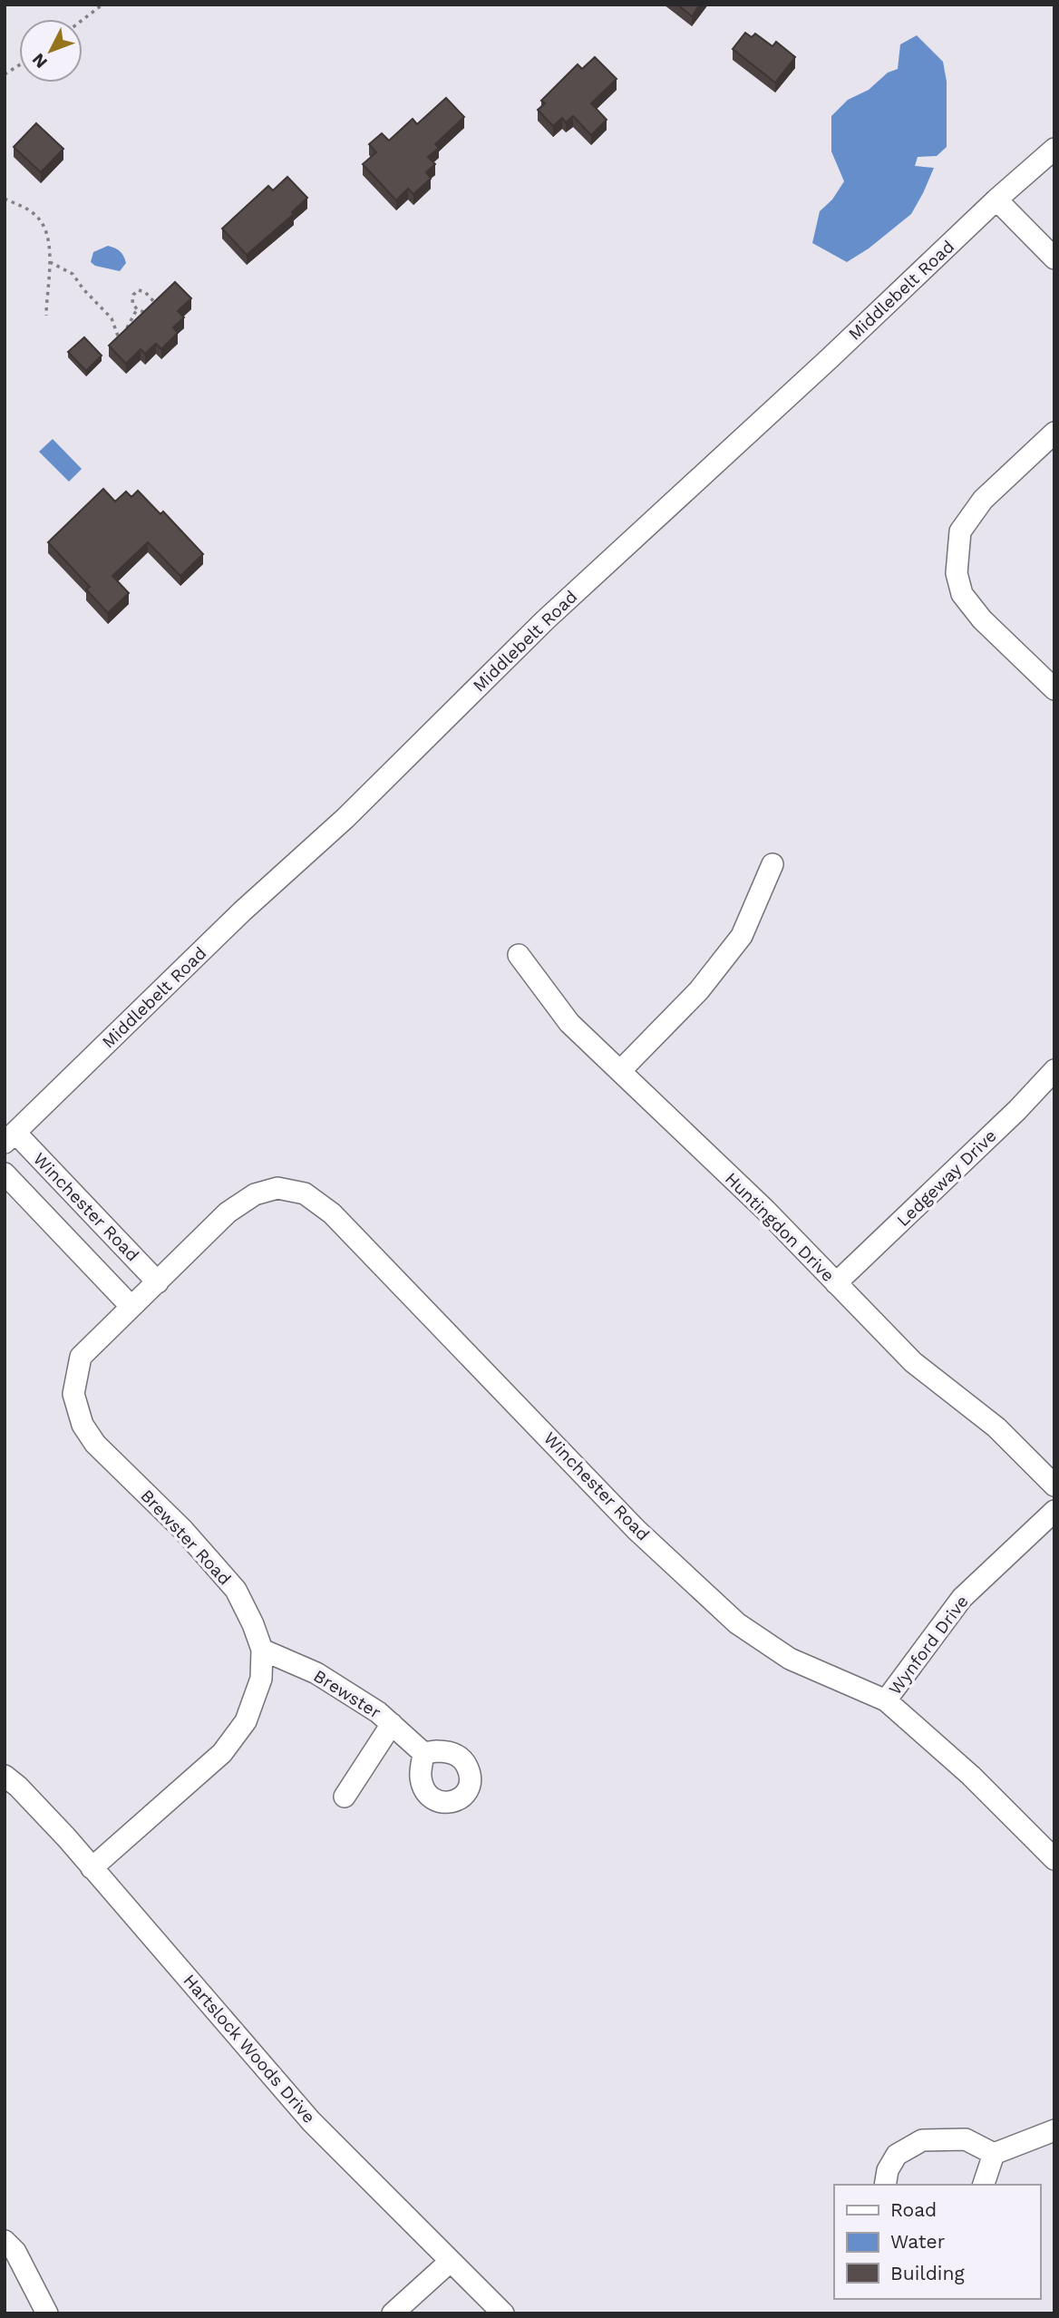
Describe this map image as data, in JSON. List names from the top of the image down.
{
  "streets": {
    "street": [
      "Middlebelt Road",
      "Ledgeway Drive",
      "Winchester Road",
      "Huntingdon Drive",
      "Brewster Road",
      "Wynford Drive",
      "Brewster",
      "Hartslock Woods Drive"
    ]
  },
  "crossings": [
    ["Middlebelt Road", "Winchester Road"],
    ["Ledgeway Drive", "Huntingdon Drive"],
    ["Winchester Road", "Brewster Road"],
    ["Winchester Road", "Wynford Drive"],
    ["Brewster Road", "Brewster"],
    ["Brewster Road", "Hartslock Woods Drive"]
  ],
  "legend": ["Road", "Water", "Building"],
  "north": "bottom left"
}
